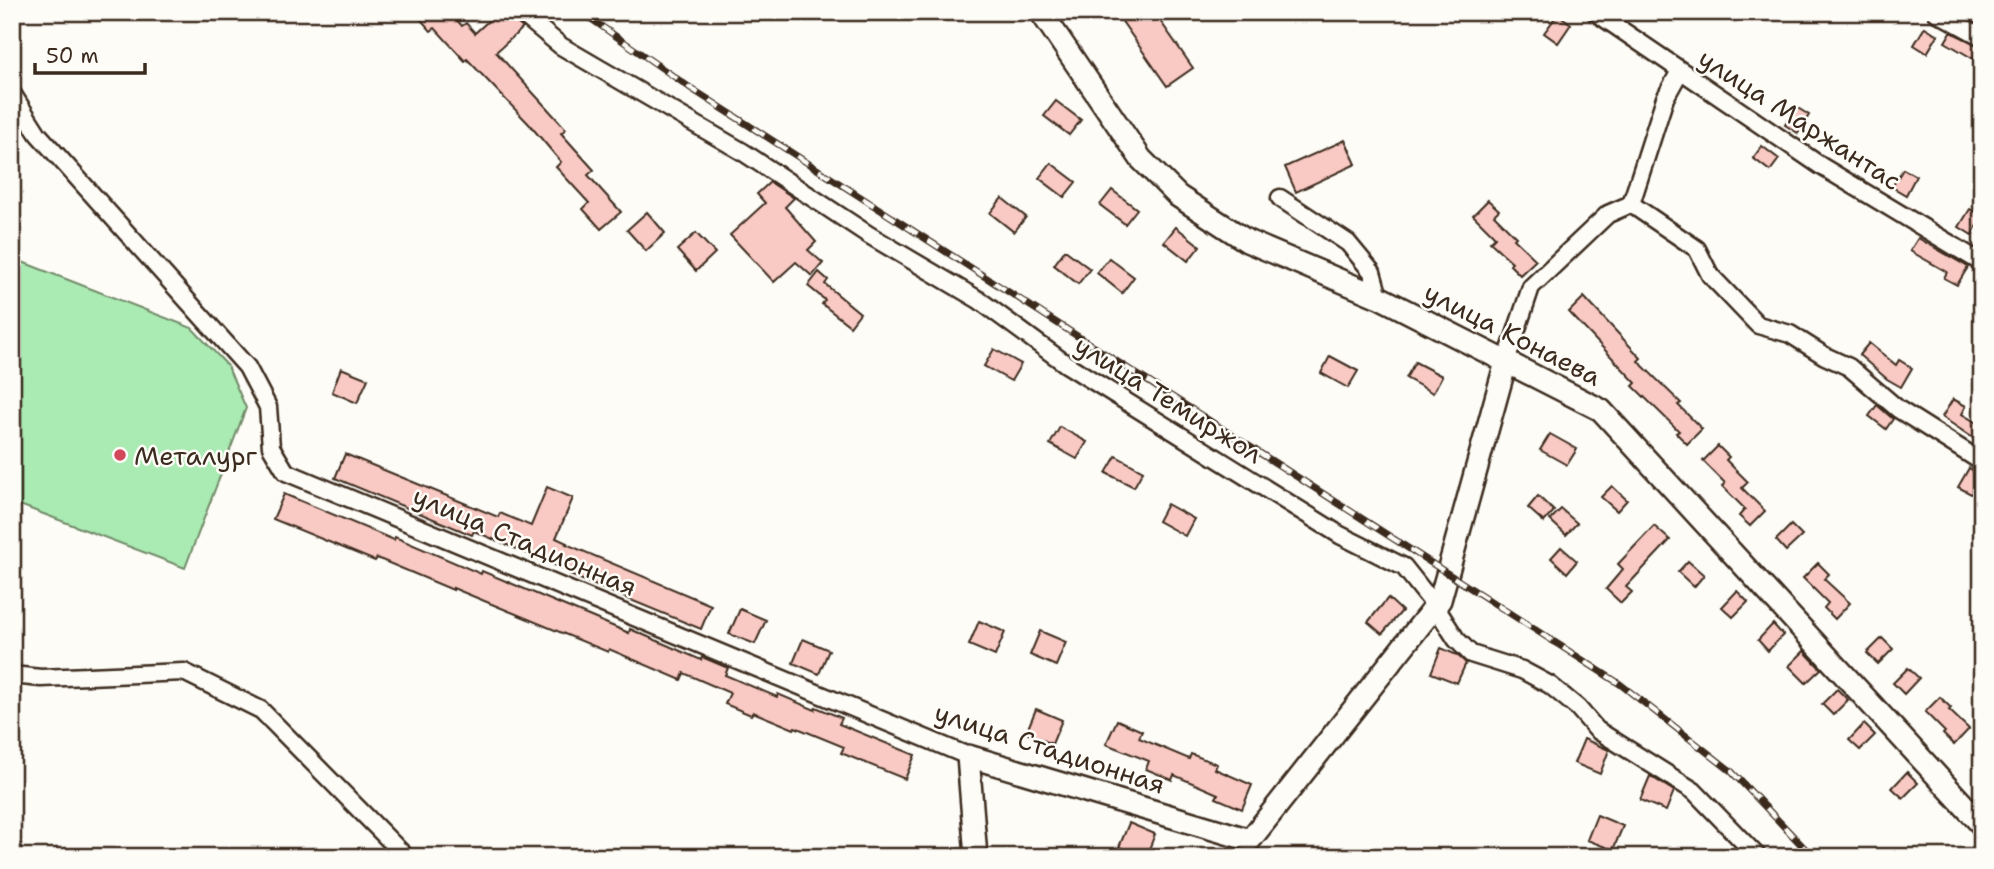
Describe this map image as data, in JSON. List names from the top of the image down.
{
  "streets": {
    "street": [
      "улица Маржантас",
      "улица Конаева",
      "улица Темиржол",
      "улица Стадионная"
    ]
  },
  "crossings": [
    ["улица Конаева", "улица Стадионная"],
    ["улица Темиржол", "улица Стадионная"]
  ],
  "places": ["Металург"],
  "scale_bar": "50 m"
}
